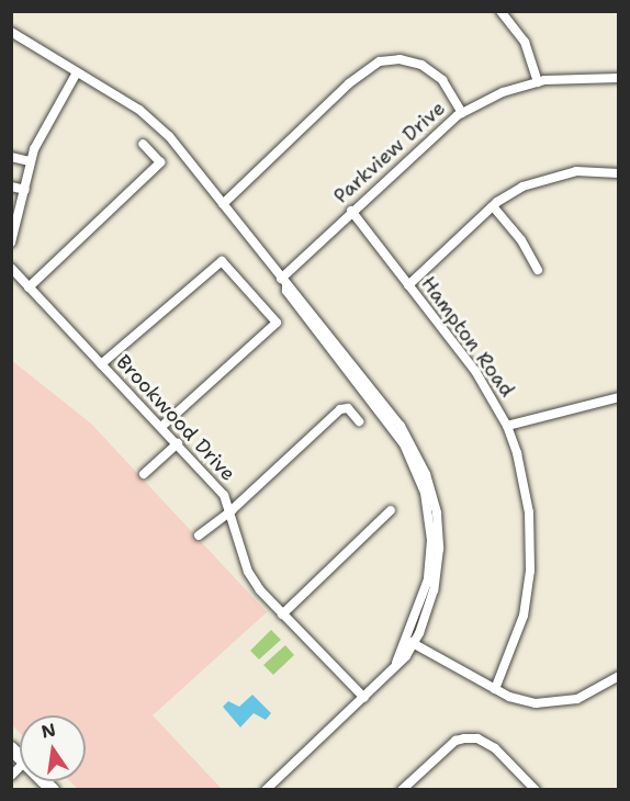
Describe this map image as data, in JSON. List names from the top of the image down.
{
  "streets": {
    "street": ["Parkview Drive", "Hampton Road", "Brookwood Drive"]
  },
  "crossings": [
    ["Parkview Drive", "Hampton Road"]
  ],
  "north": "top"
}
